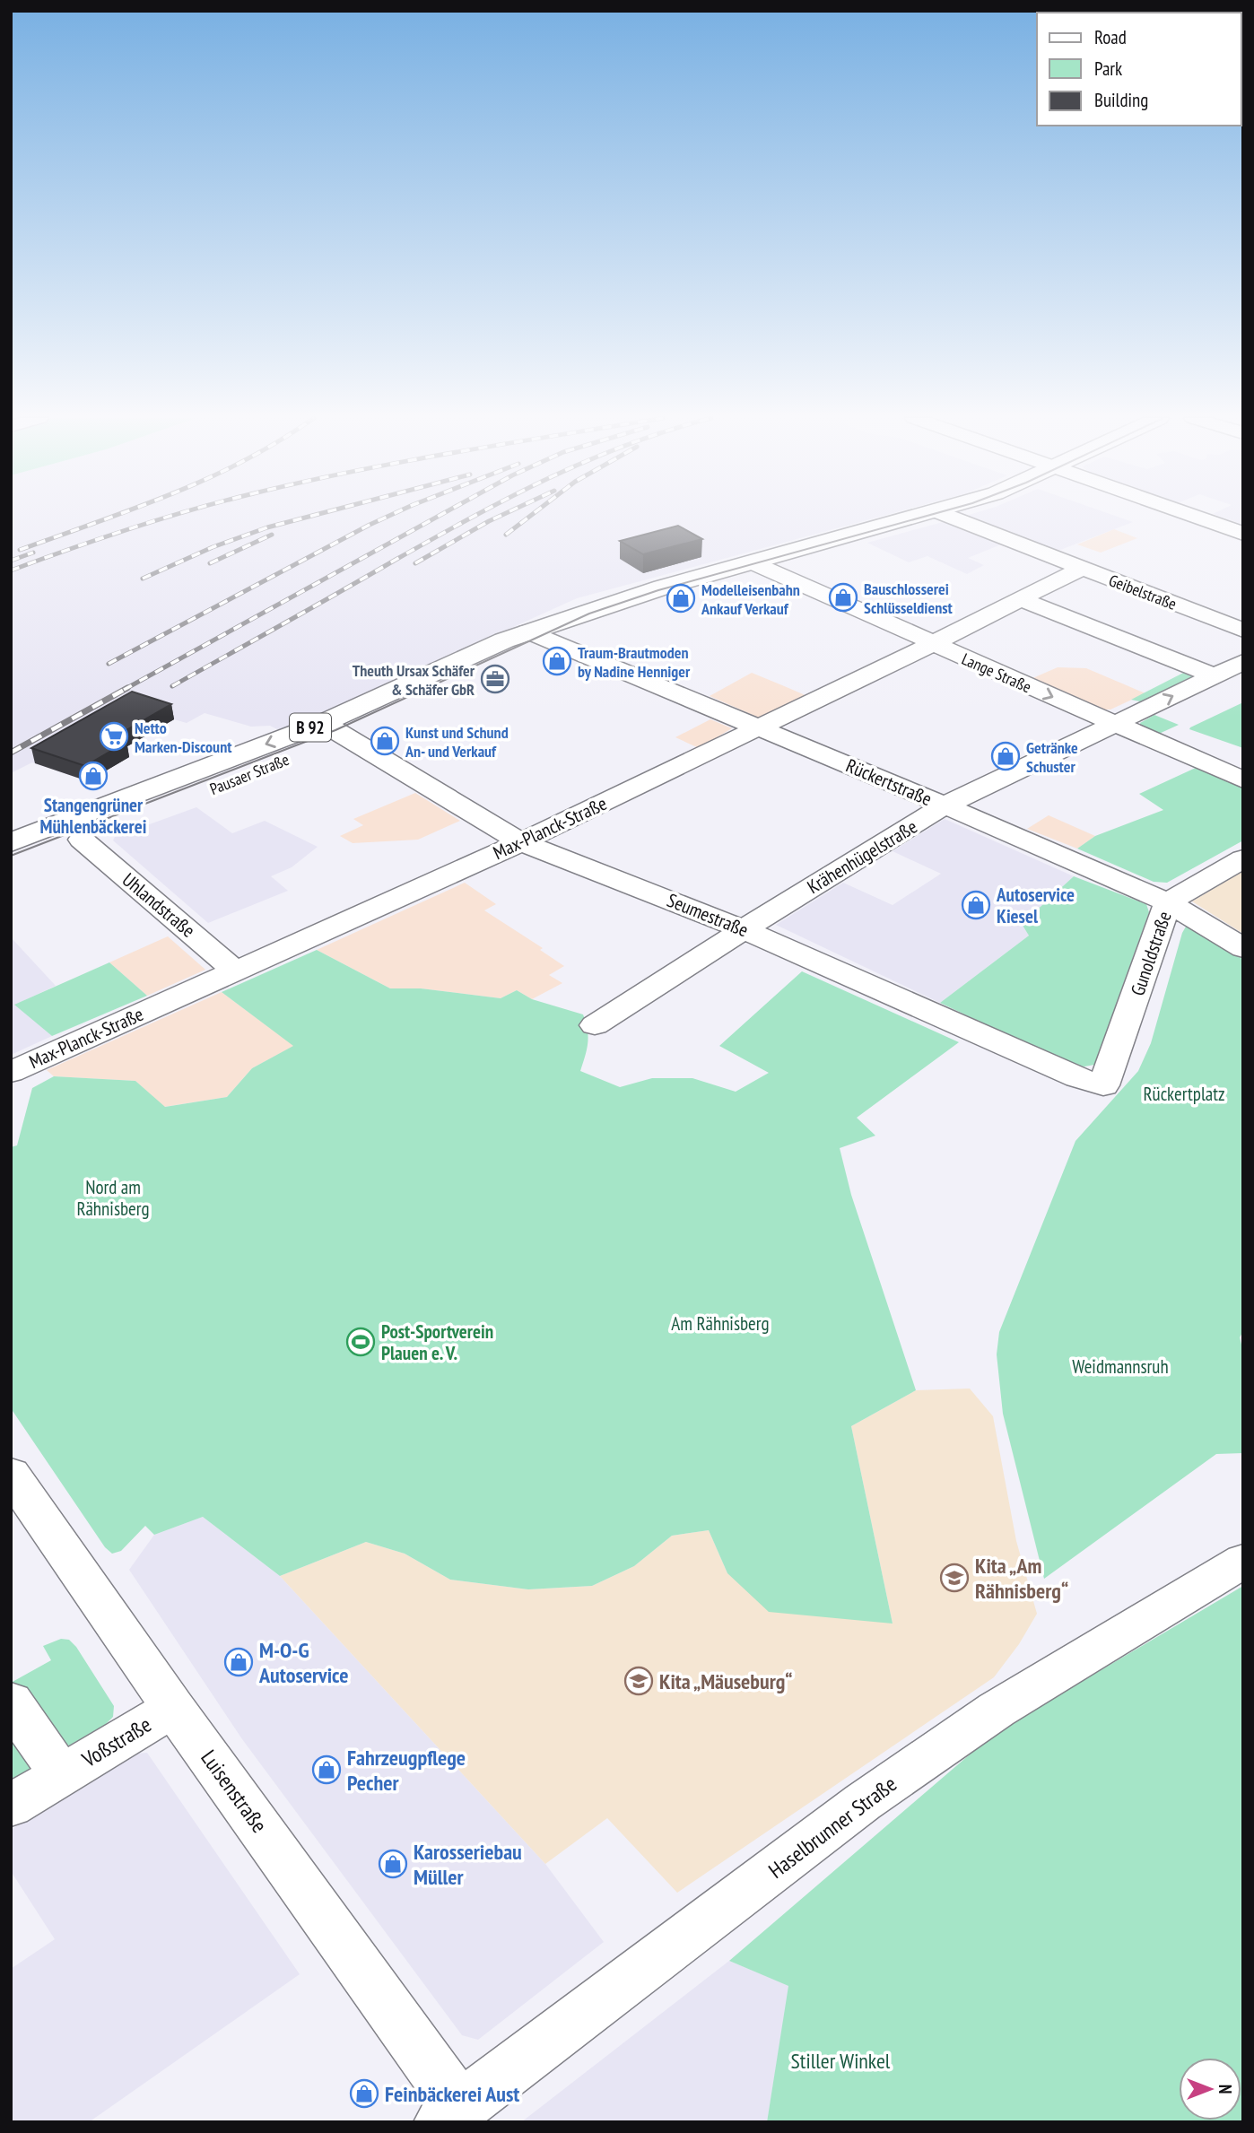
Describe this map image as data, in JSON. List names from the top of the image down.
{
  "streets": {
    "main road": ["B 92", "Pausaer Straße"],
    "street": [
      "Geibelstraße",
      "Lange Straße",
      "Rückertstraße",
      "Max-Planck-Straße",
      "Krähenhügelstraße",
      "Uhlandstraße",
      "Seumestraße",
      "Gunoldstraße",
      "Voßstraße",
      "Luisenstraße",
      "Haselbrunner Straße"
    ]
  },
  "crossings": [
    ["Geibelstraße", "Max-Planck-Straße"],
    ["Lange Straße", "Pausaer Straße"],
    ["Lange Straße", "Max-Planck-Straße"],
    ["Lange Straße", "Krähenhügelstraße"],
    ["Pausaer Straße", "Rückertstraße"],
    ["Pausaer Straße", "Uhlandstraße"],
    ["Pausaer Straße", "Seumestraße"],
    ["Rückertstraße", "Max-Planck-Straße"],
    ["Rückertstraße", "Krähenhügelstraße"],
    ["Rückertstraße", "Gunoldstraße"],
    ["Max-Planck-Straße", "Uhlandstraße"],
    ["Max-Planck-Straße", "Seumestraße"],
    ["Krähenhügelstraße", "Seumestraße"],
    ["Seumestraße", "Gunoldstraße"],
    ["Voßstraße", "Luisenstraße"],
    ["Luisenstraße", "Haselbrunner Straße"]
  ],
  "parks": [
    "Rückertplatz",
    "Nord am Rähnisberg",
    "Am Rähnisberg",
    "Weidmannsruh",
    "Stiller Winkel"
  ],
  "places": {
    "shop": [
      "Bauschlosserei Schlüsseldienst",
      "Modelleisenbahn Ankauf Verkauf",
      "Traum-Brautmoden by Nadine Henniger",
      "Kunst und Schund An- und Verkauf",
      "Getränke Schuster",
      "Stangengrüner Mühlenbäckerei",
      "Autoservice Kiesel",
      "M-O-G Autoservice",
      "Fahrzeugpflege Pecher",
      "Karosseriebau Müller",
      "Feinbäckerei Aust"
    ],
    "office": ["Theuth Ursax Schäfer & Schäfer GbR"],
    "supermarket": ["Netto Marken-Discount"],
    "sports": ["Post-Sportverein Plauen e. V."],
    "school or university": ["Kita „Am Rähnisberg“", "Kita „Mäuseburg“"]
  },
  "legend": ["Road", "Park", "Building"],
  "north": "right"
}
